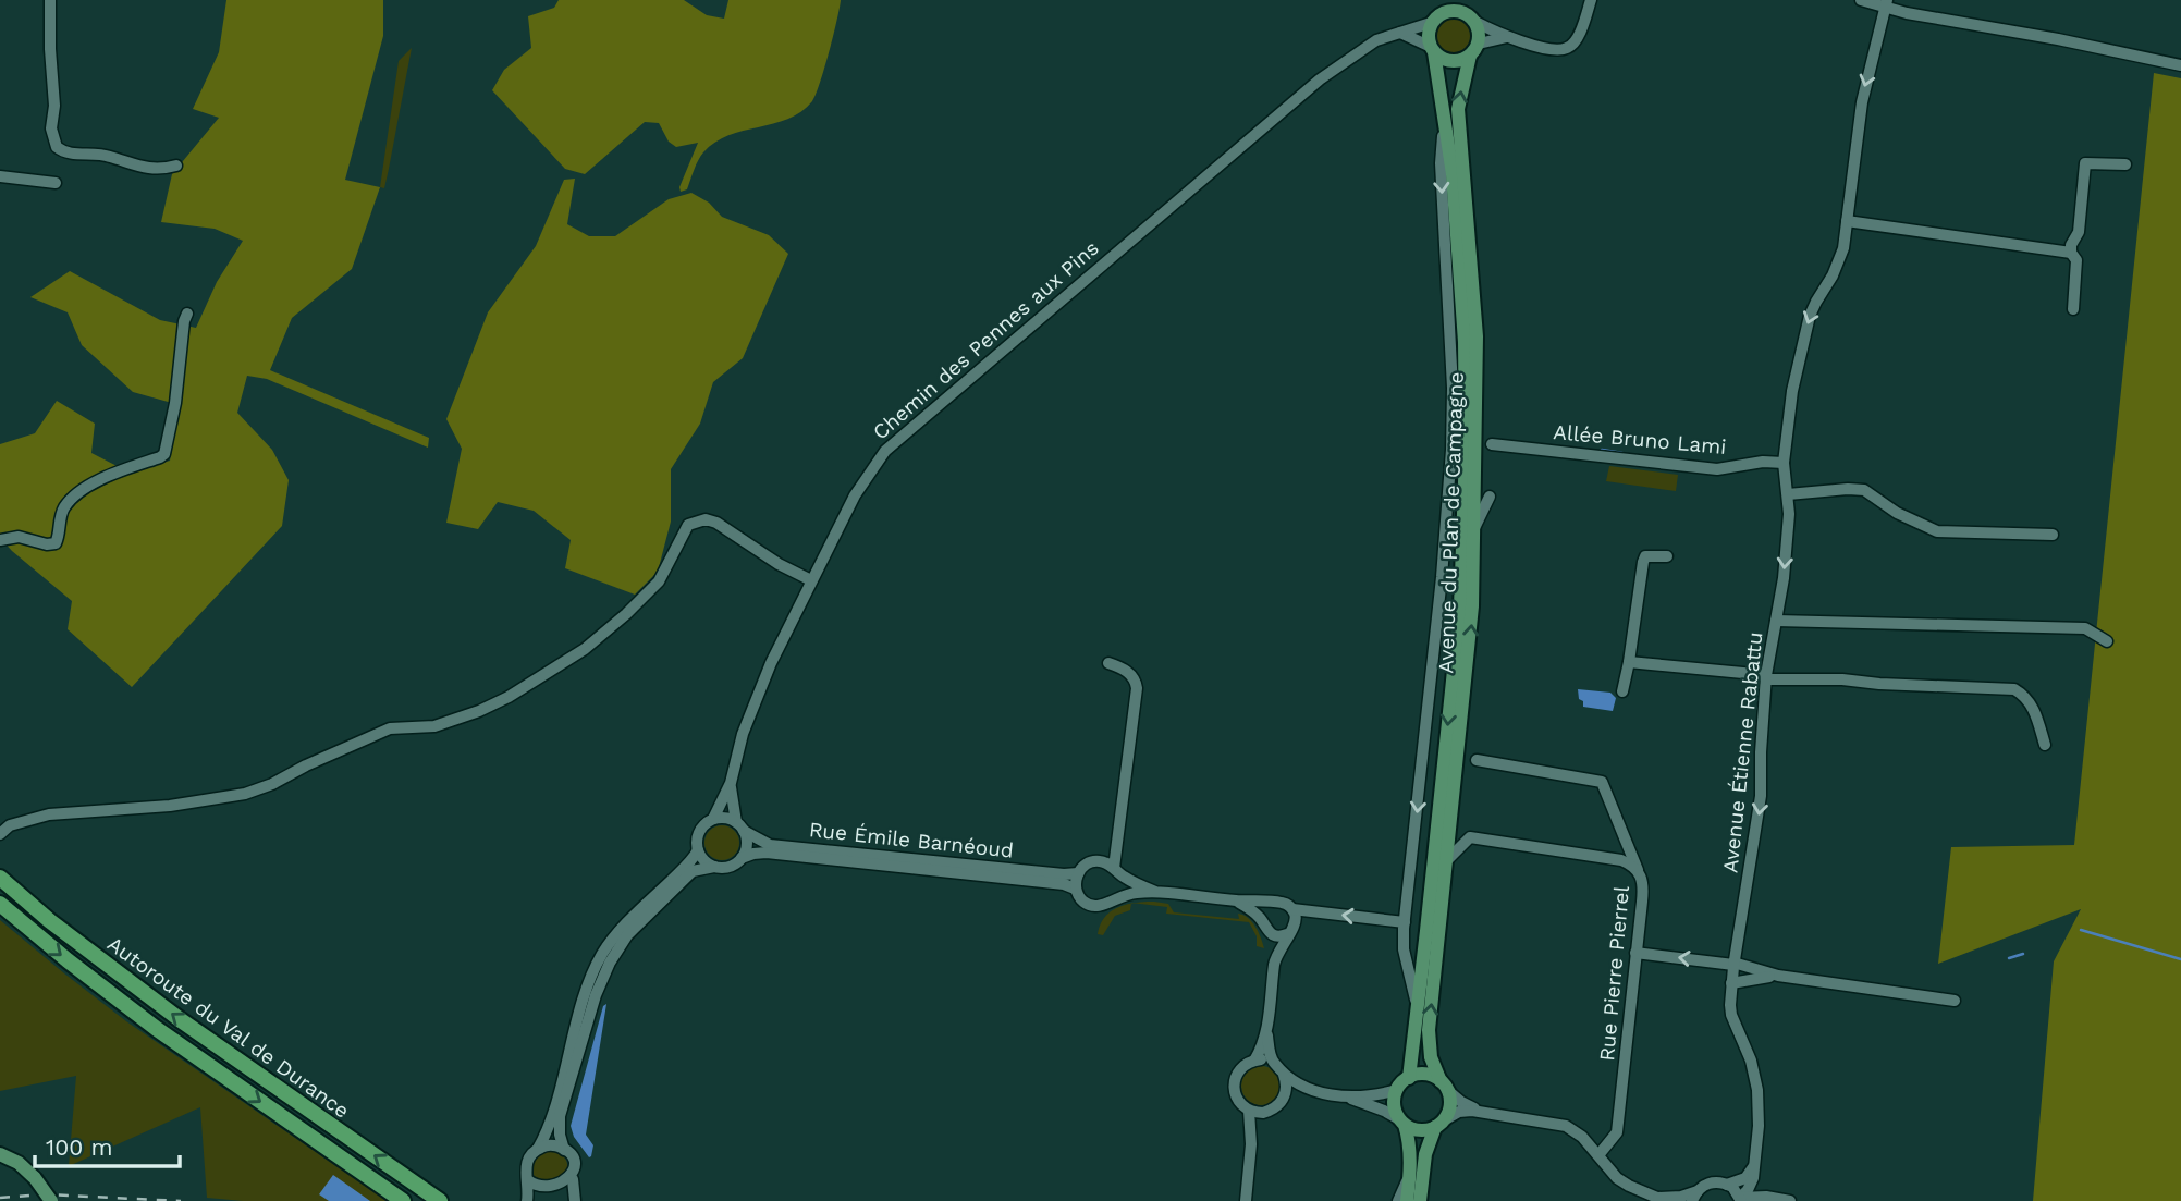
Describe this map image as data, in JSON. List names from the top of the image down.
{
  "streets": {
    "highway": ["Autoroute du Val de Durance"],
    "main road": ["Avenue du Plan de Campagne"],
    "street": [
      "Chemin des Pennes aux Pins",
      "Allée Bruno Lami",
      "Avenue Étienne Rabattu",
      "Rue Émile Barnéoud",
      "Rue Pierre Pierrel"
    ]
  },
  "crossings": [
    ["Chemin des Pennes aux Pins", "Avenue du Plan de Campagne"],
    ["Chemin des Pennes aux Pins", "Rue Émile Barnéoud"],
    ["Allée Bruno Lami", "Avenue Étienne Rabattu"],
    ["Avenue du Plan de Campagne", "Rue Pierre Pierrel"]
  ],
  "one_way": ["Avenue Étienne Rabattu"],
  "scale_bar": "100 m"
}
